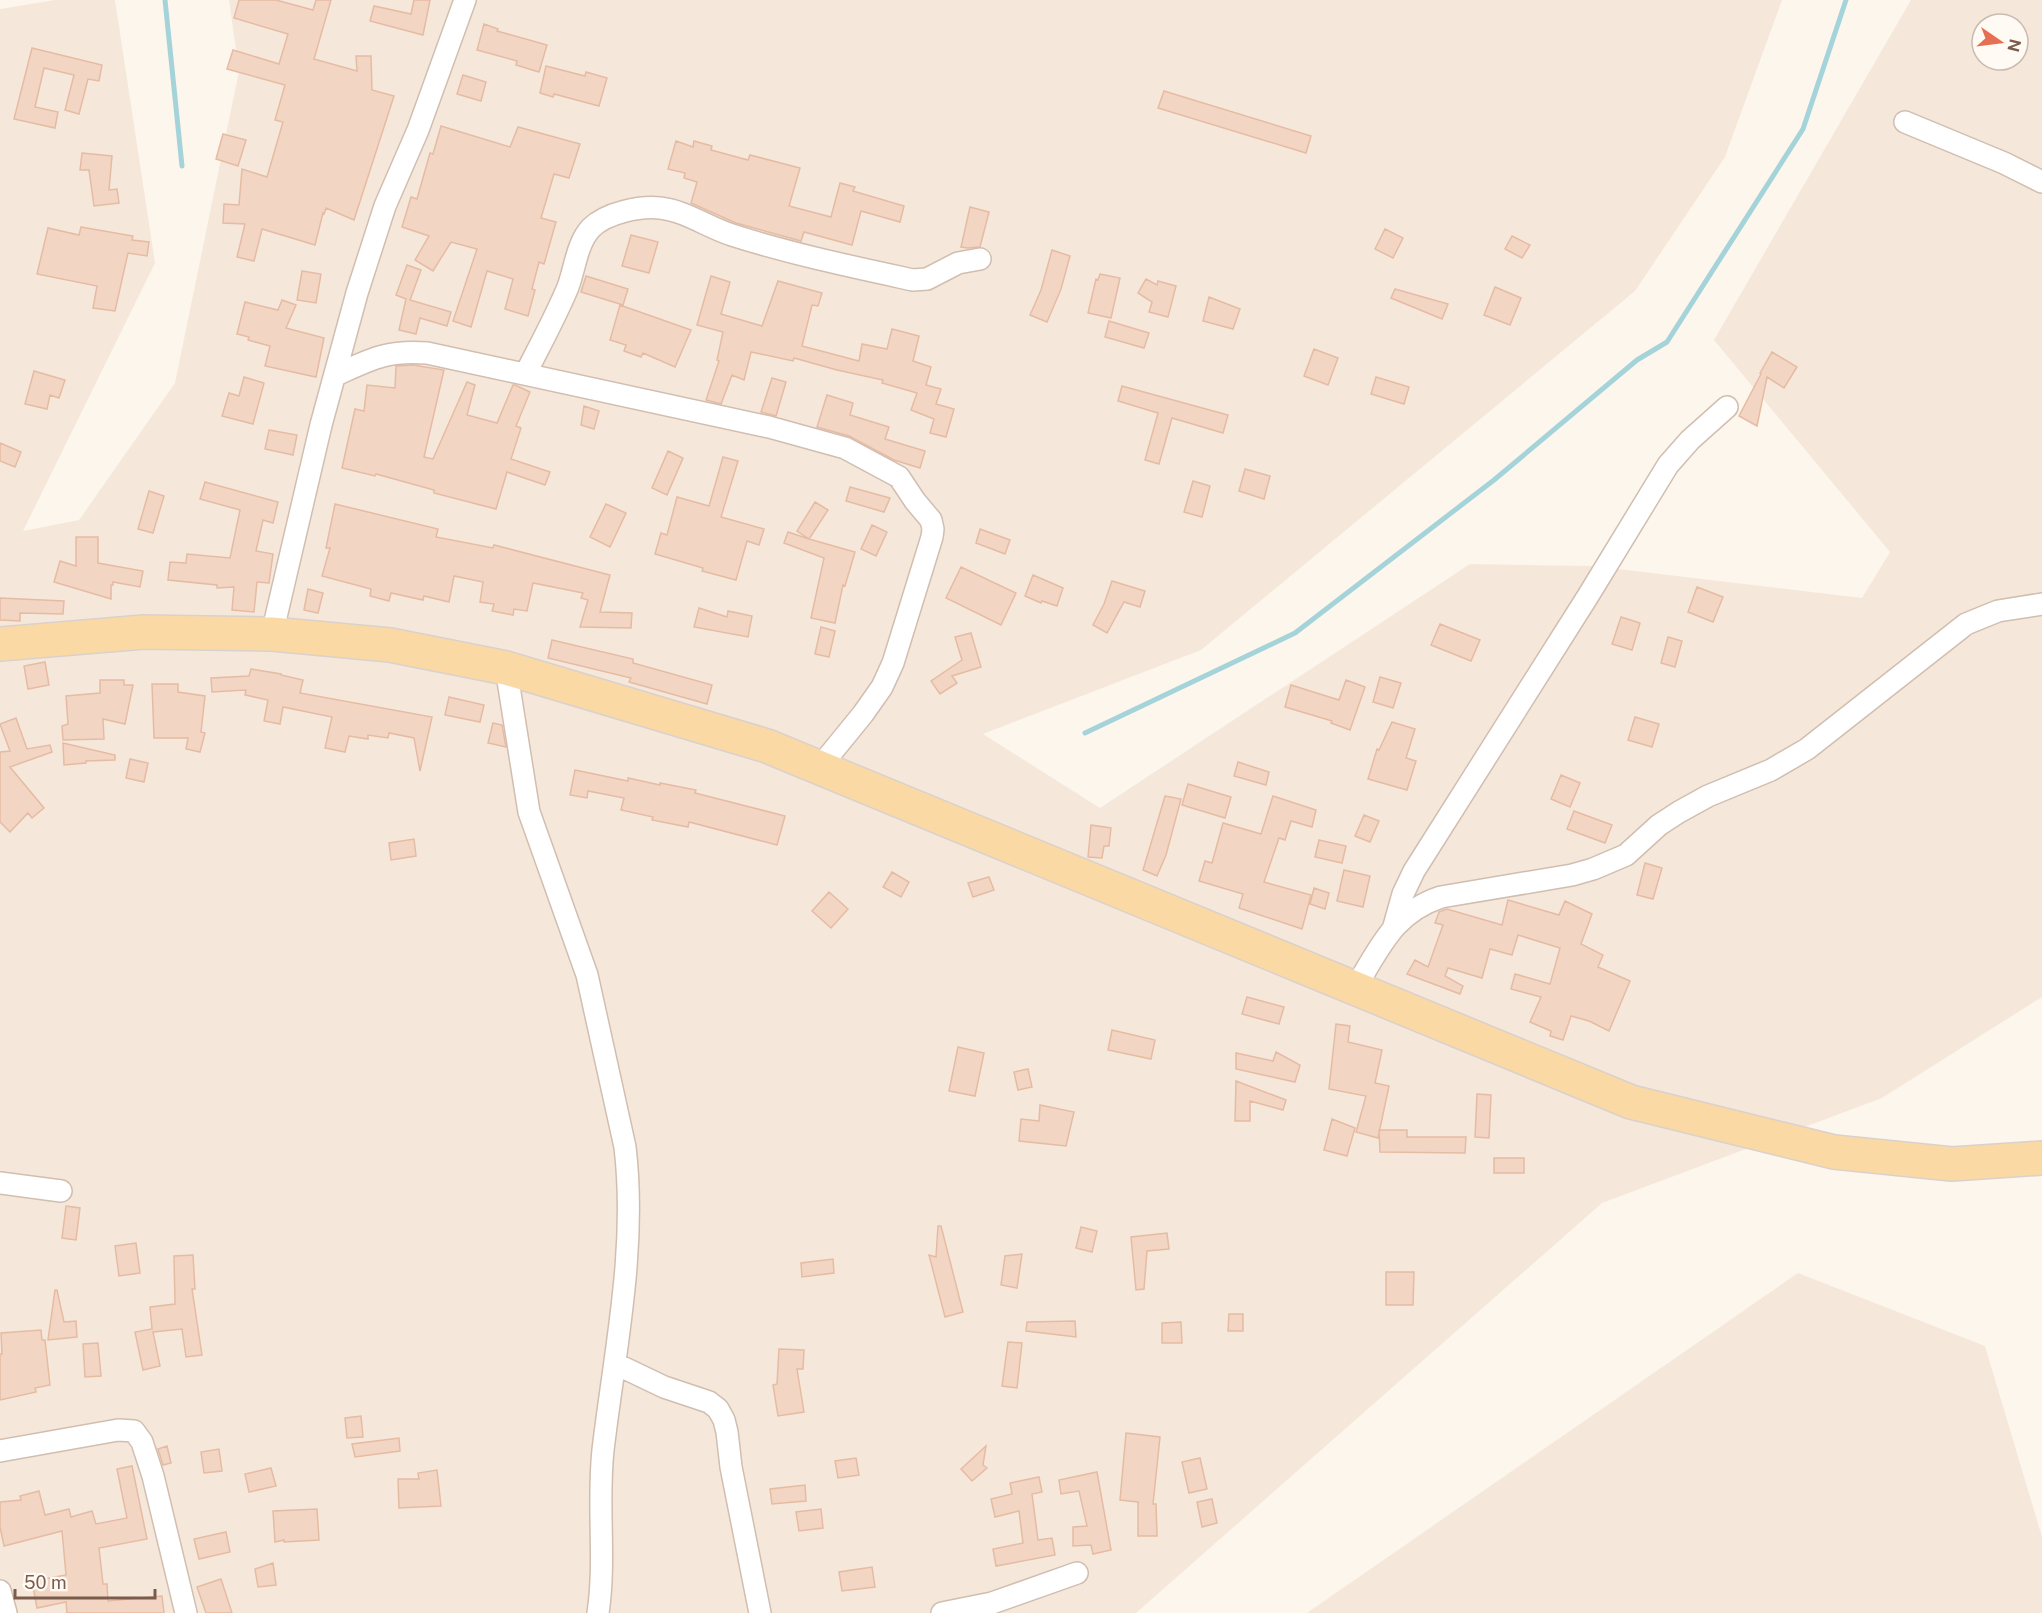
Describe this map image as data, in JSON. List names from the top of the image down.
{
  "scale_bar": "50 m",
  "north": "right"
}
